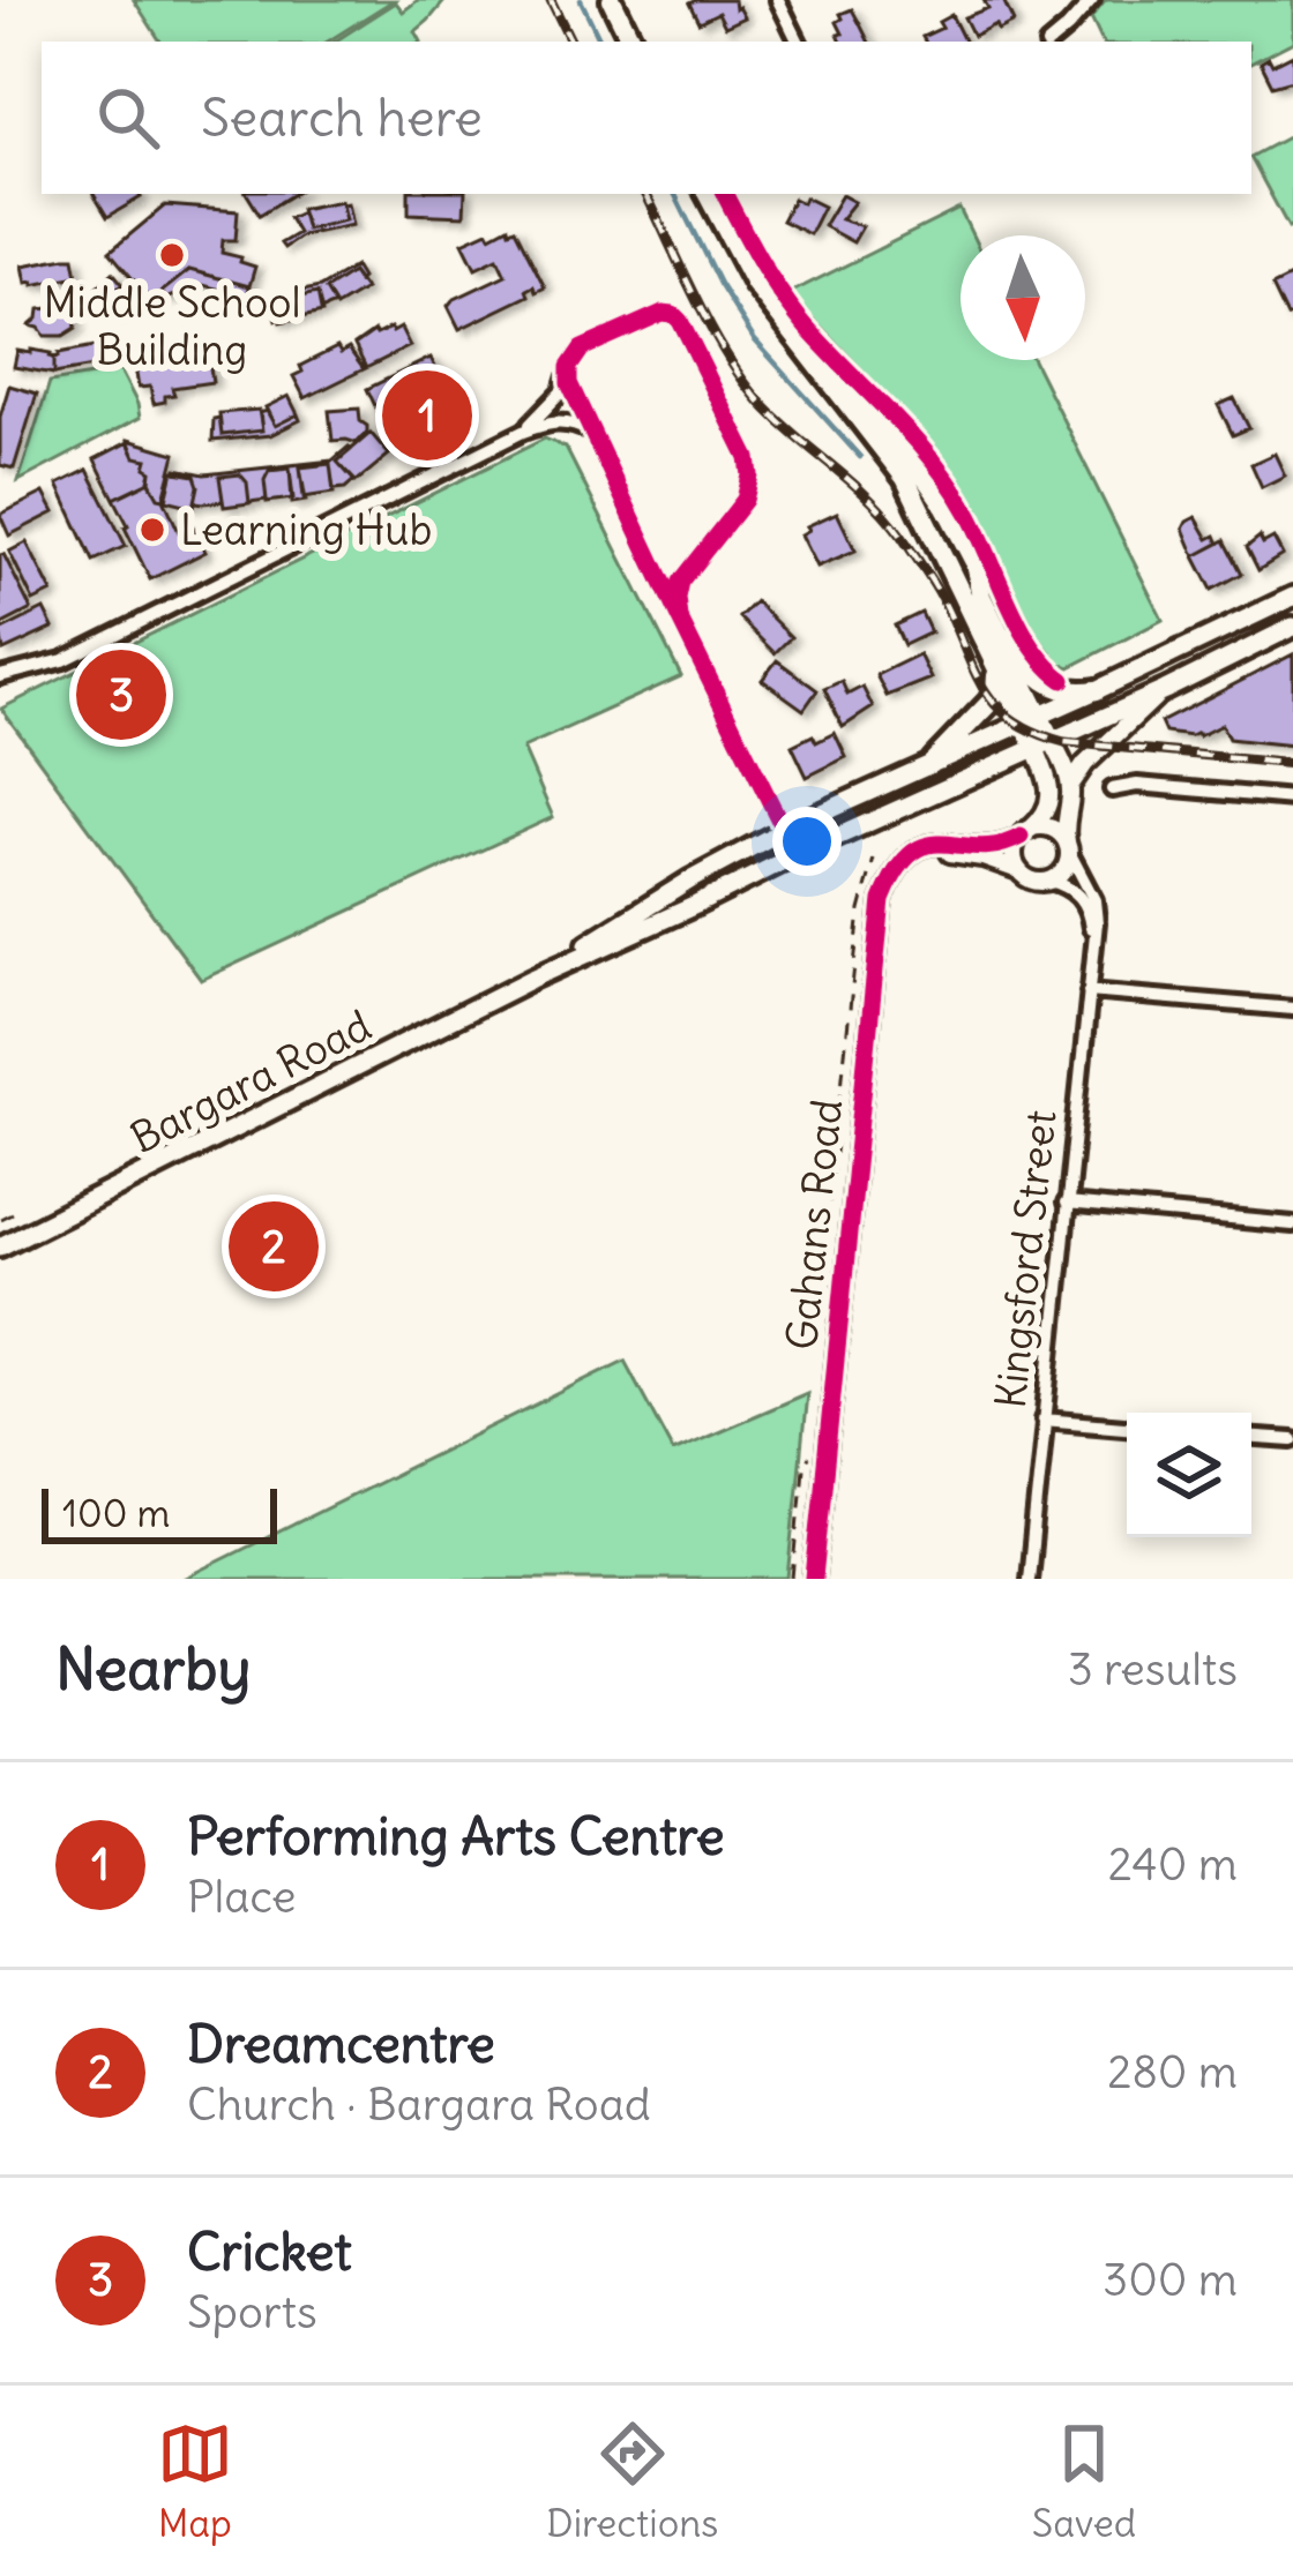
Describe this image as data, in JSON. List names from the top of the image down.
{
  "streets": {
    "main road": ["Bargara Road"],
    "street": ["Gahans Road", "Kingsford Street"]
  },
  "places": ["Middle School Building", "Learning Hub"],
  "scale_bar": "100 m",
  "north": "bottom",
  "page": {
    "search": "Search here",
    "pins": ["1", "3", "2"],
    "scale": "100 m",
    "heading": ["Nearby", "3 results"],
    "list": [
      {
        "mark": "1",
        "name": "Performing Arts Centre",
        "note": "Place",
        "value": "240 m"
      },
      {
        "mark": "2",
        "name": "Dreamcentre",
        "note": "Church · Bargara Road",
        "value": "280 m"
      },
      {
        "mark": "3",
        "name": "Cricket",
        "note": "Sports",
        "value": "300 m"
      }
    ],
    "nav": ["Map", "Directions", "Saved"]
  }
}
